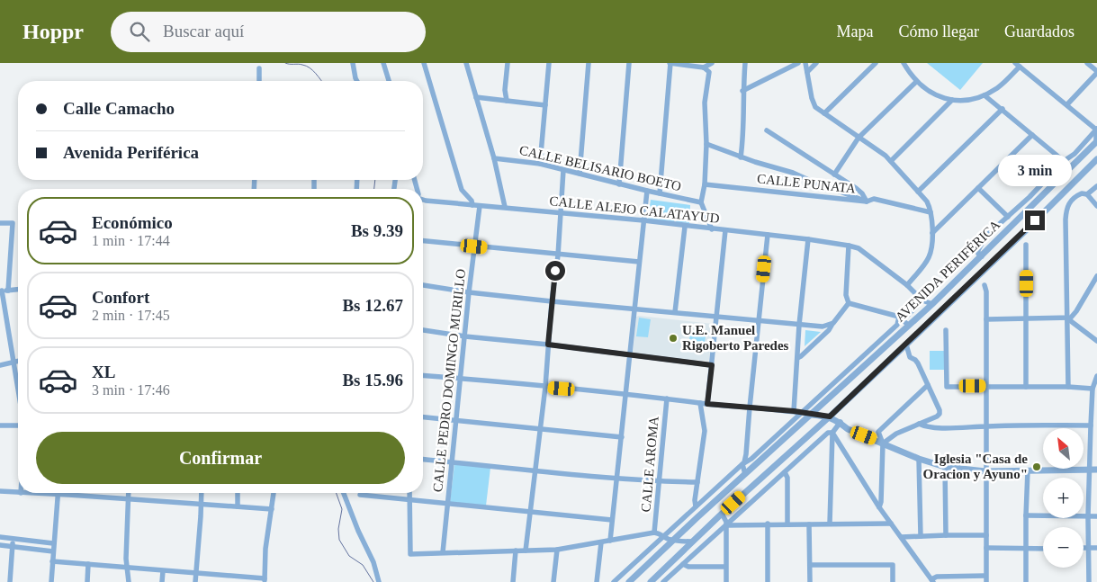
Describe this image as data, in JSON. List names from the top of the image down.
{
  "streets": {
    "street": [
      "CALLE BELISARIO BOETO",
      "CALLE PUNATA",
      "CALLE ALEJO CALATAYUD",
      "AVENIDA PERIFÉRICA",
      "CALLE PEDRO DOMINGO MURILLO",
      "CALLE AROMA"
    ]
  },
  "crossings": [
    ["CALLE ALEJO CALATAYUD", "CALLE PEDRO DOMINGO MURILLO"]
  ],
  "places": ["U.E. Manuel Rigoberto Paredes", "Iglesia \"Casa de Oracion y Ayuno\""],
  "north": "top left",
  "page": {
    "header": "Hoppr",
    "search": "Buscar aquí",
    "nav": ["Mapa", "Cómo llegar", "Guardados"],
    "banner": ["Calle Camacho", "Avenida Periférica"],
    "bubble": "3 min",
    "list": [
      {
        "name": "Económico",
        "note": "1 min · 17:44",
        "value": "Bs 9.39"
      },
      {
        "name": "Confort",
        "note": "2 min · 17:45",
        "value": "Bs 12.67"
      },
      {
        "name": "XL",
        "note": "3 min · 17:46",
        "value": "Bs 15.96"
      }
    ],
    "buttons": "Confirmar",
    "map_buttons": ["+", "−"]
  }
}
